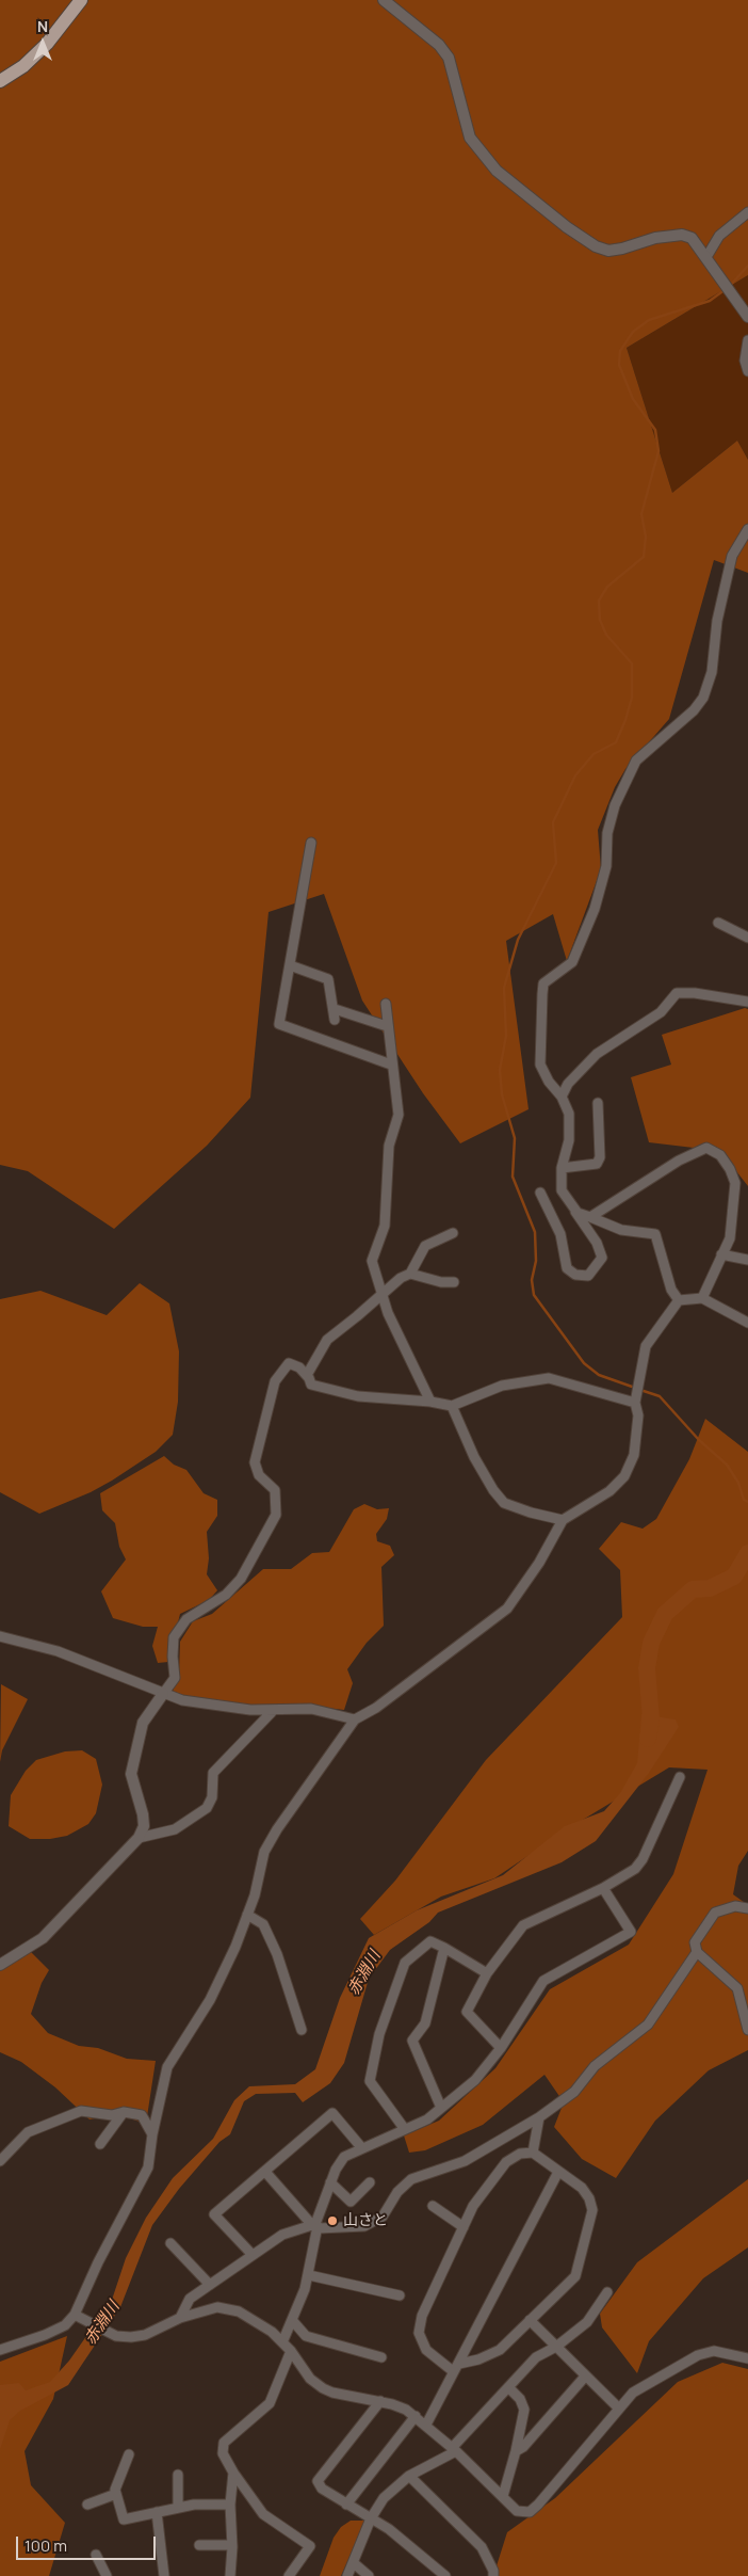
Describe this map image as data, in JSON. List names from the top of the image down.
{
  "water": ["赤淵川"],
  "places": ["山さと"],
  "scale_bar": "100 m",
  "north": "top"
}
